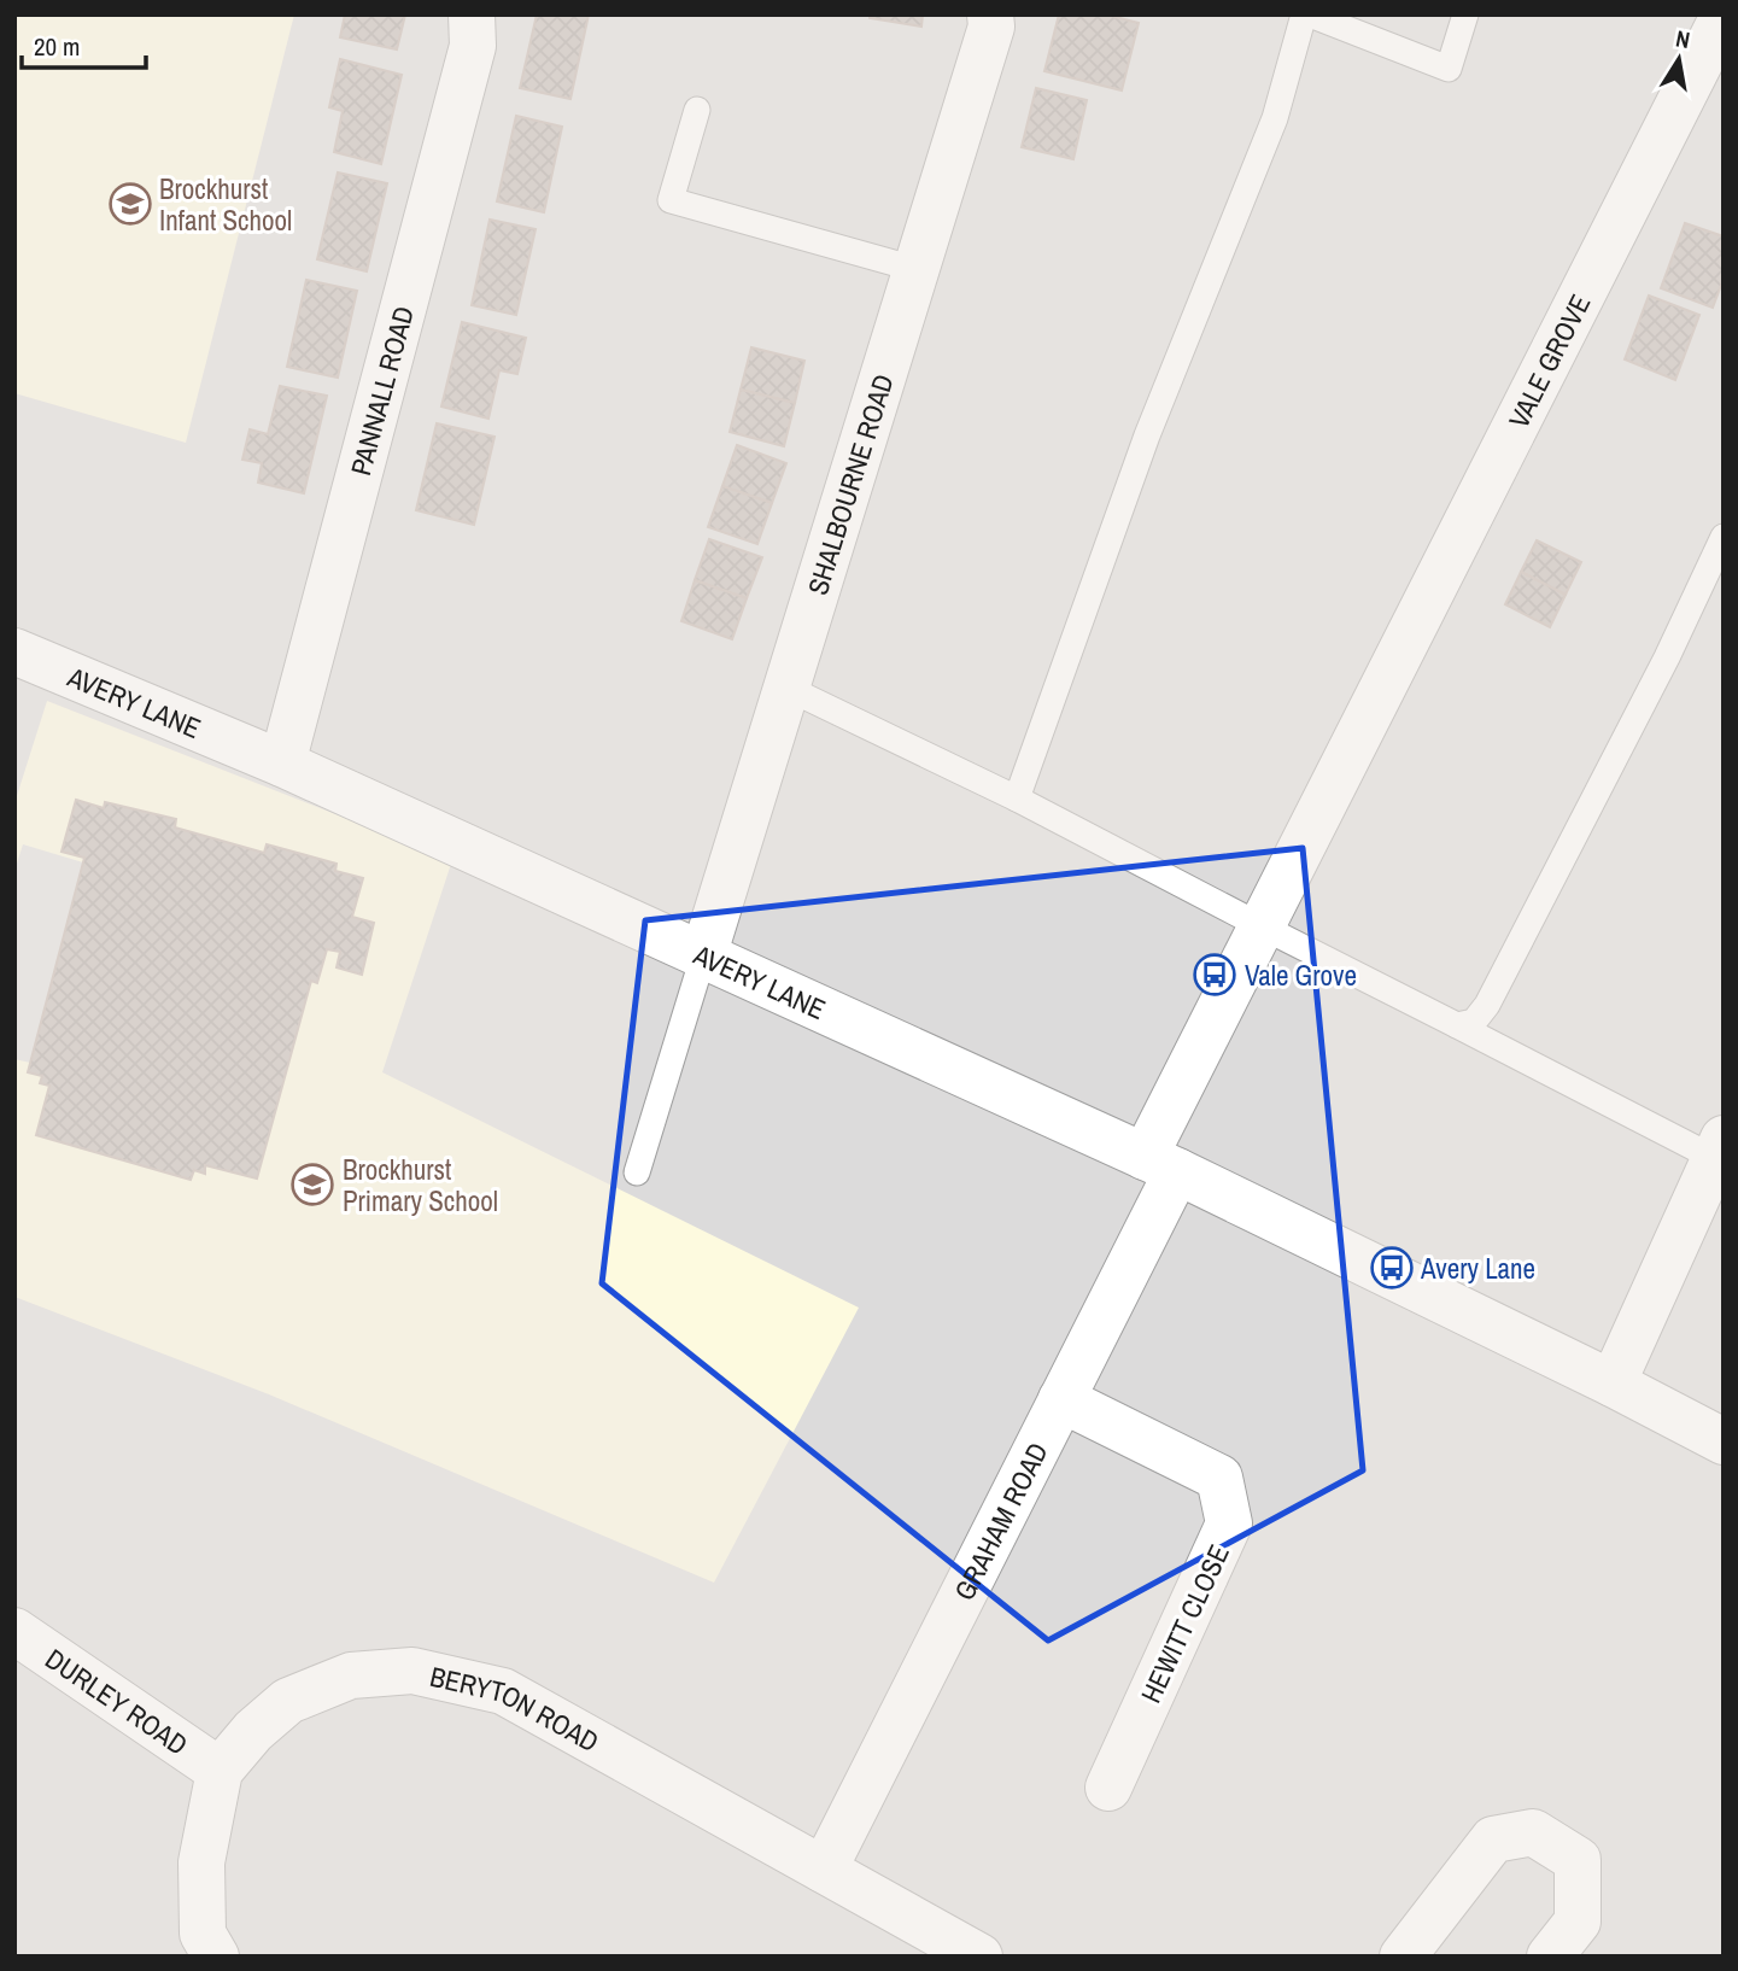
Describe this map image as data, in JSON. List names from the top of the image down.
{
  "streets": {
    "street": [
      "VALE GROVE",
      "PANNALL ROAD",
      "SHALBOURNE ROAD",
      "AVERY LANE",
      "GRAHAM ROAD",
      "HEWITT CLOSE",
      "DURLEY ROAD",
      "BERYTON ROAD"
    ]
  },
  "crossings": [
    ["VALE GROVE", "AVERY LANE"],
    ["VALE GROVE", "GRAHAM ROAD"],
    ["PANNALL ROAD", "AVERY LANE"],
    ["SHALBOURNE ROAD", "AVERY LANE"],
    ["AVERY LANE", "GRAHAM ROAD"],
    ["GRAHAM ROAD", "HEWITT CLOSE"],
    ["GRAHAM ROAD", "BERYTON ROAD"],
    ["DURLEY ROAD", "BERYTON ROAD"]
  ],
  "places": {
    "school or university": ["Brockhurst Infant School", "Brockhurst Primary School"],
    "bus stop": ["Vale Grove", "Avery Lane"]
  },
  "scale_bar": "20 m",
  "north": "top"
}
